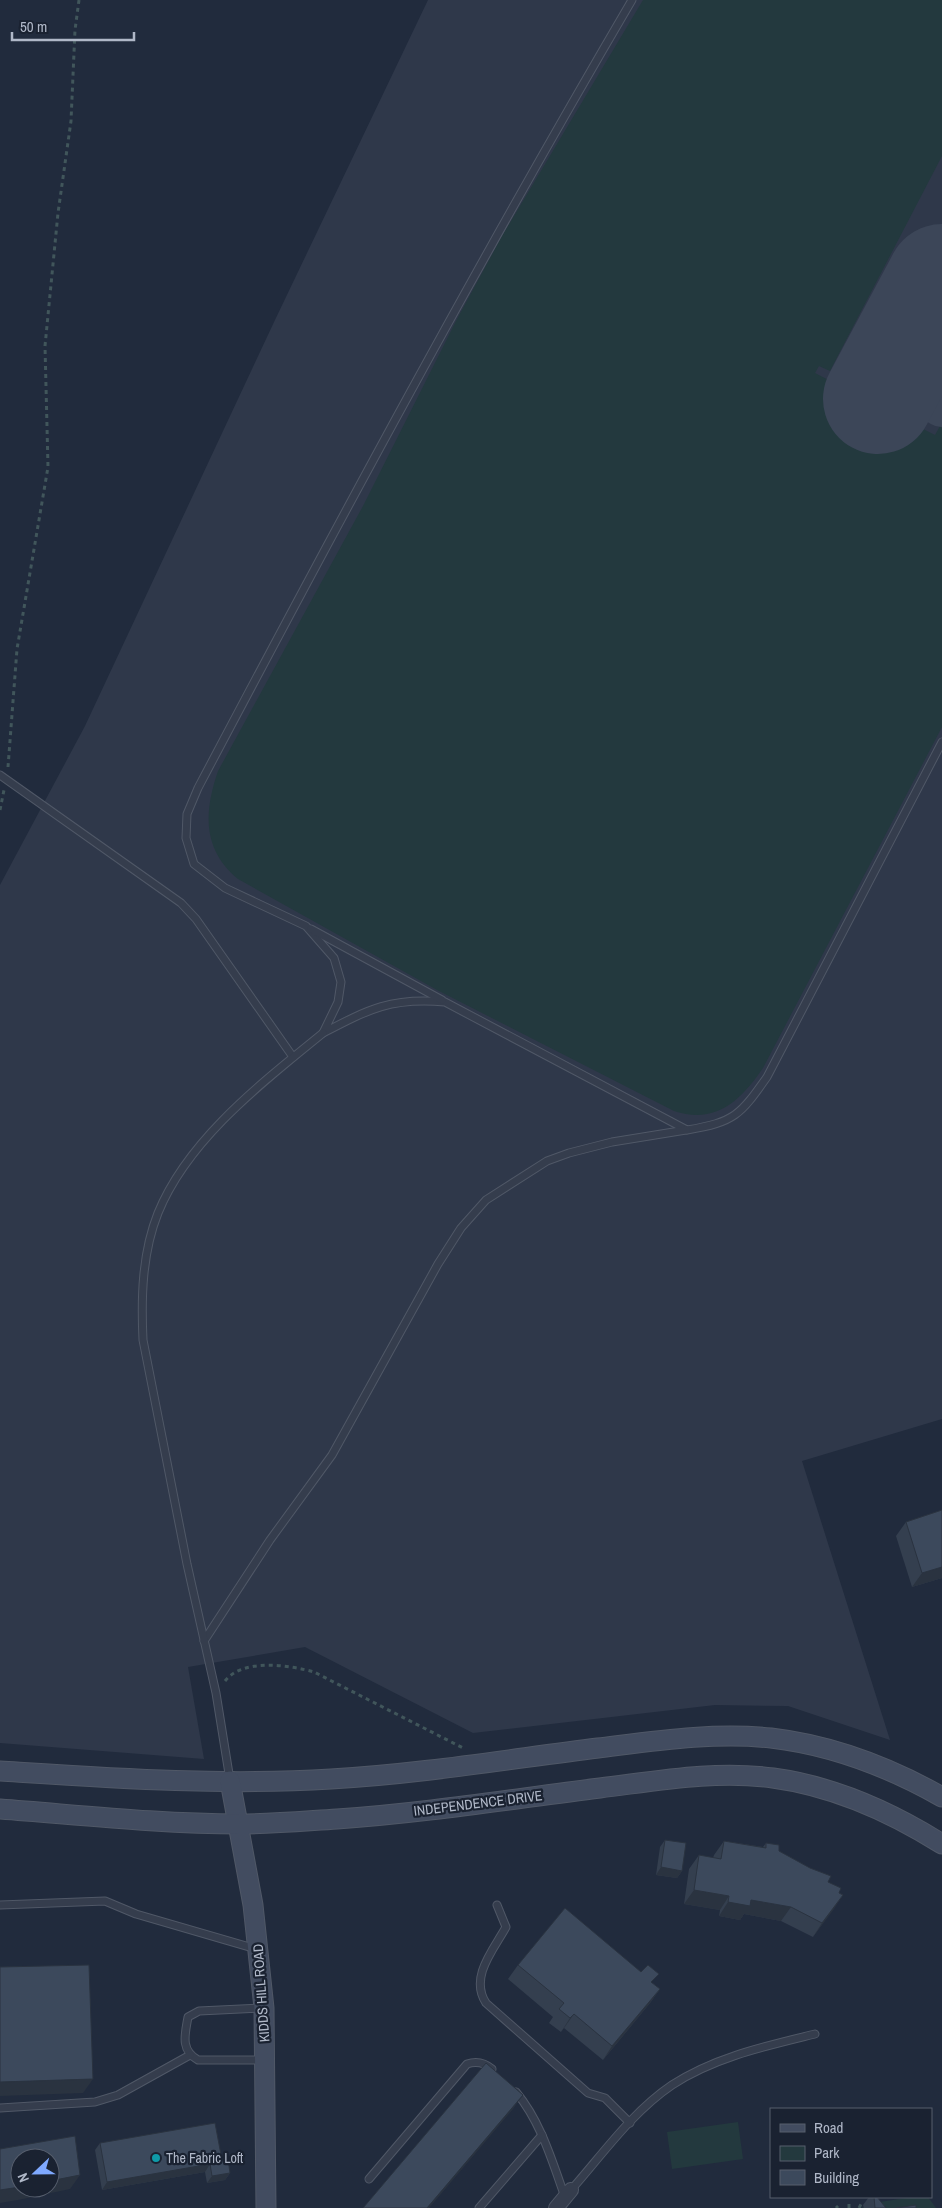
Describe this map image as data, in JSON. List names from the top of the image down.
{
  "streets": {
    "street": ["INDEPENDENCE DRIVE", "KIDDS HILL ROAD"]
  },
  "crossings": [
    ["INDEPENDENCE DRIVE", "KIDDS HILL ROAD"]
  ],
  "places": ["The Fabric Loft"],
  "legend": ["Road", "Park", "Building"],
  "scale_bar": "50 m",
  "north": "left"
}
